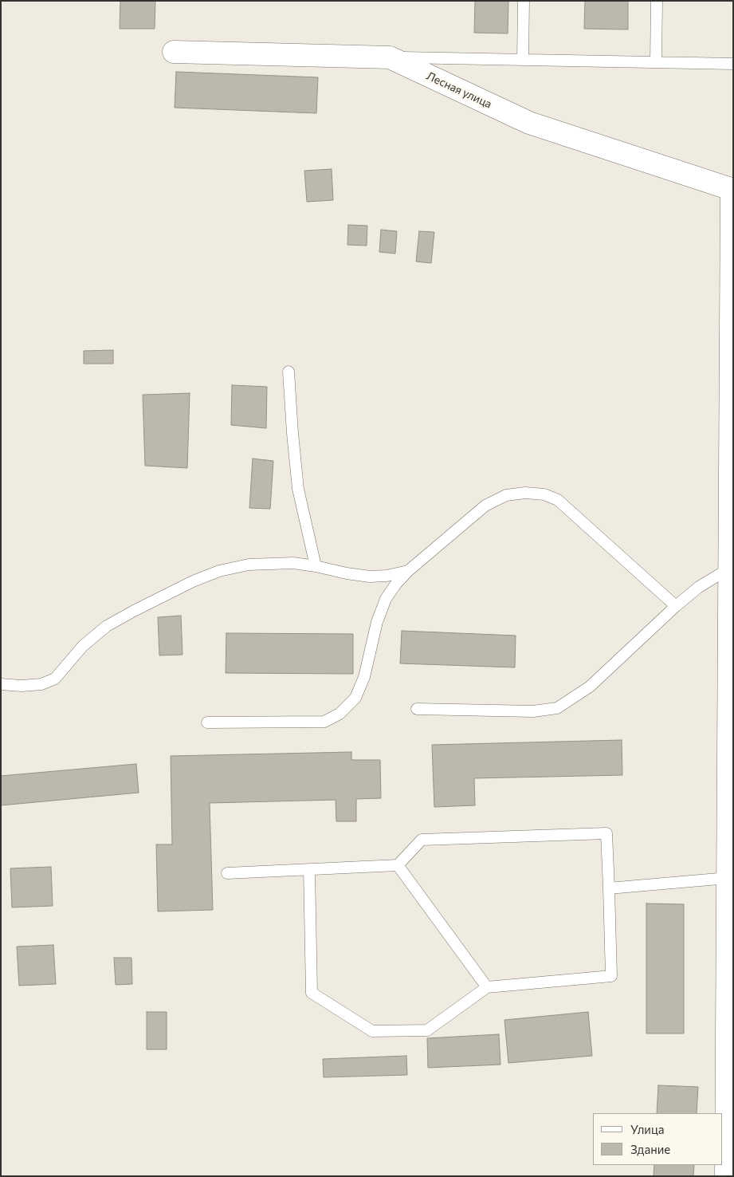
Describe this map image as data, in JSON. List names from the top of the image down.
{
  "streets": {
    "street": ["Лесная улица"]
  },
  "legend": ["Улица", "Здание"]
}
